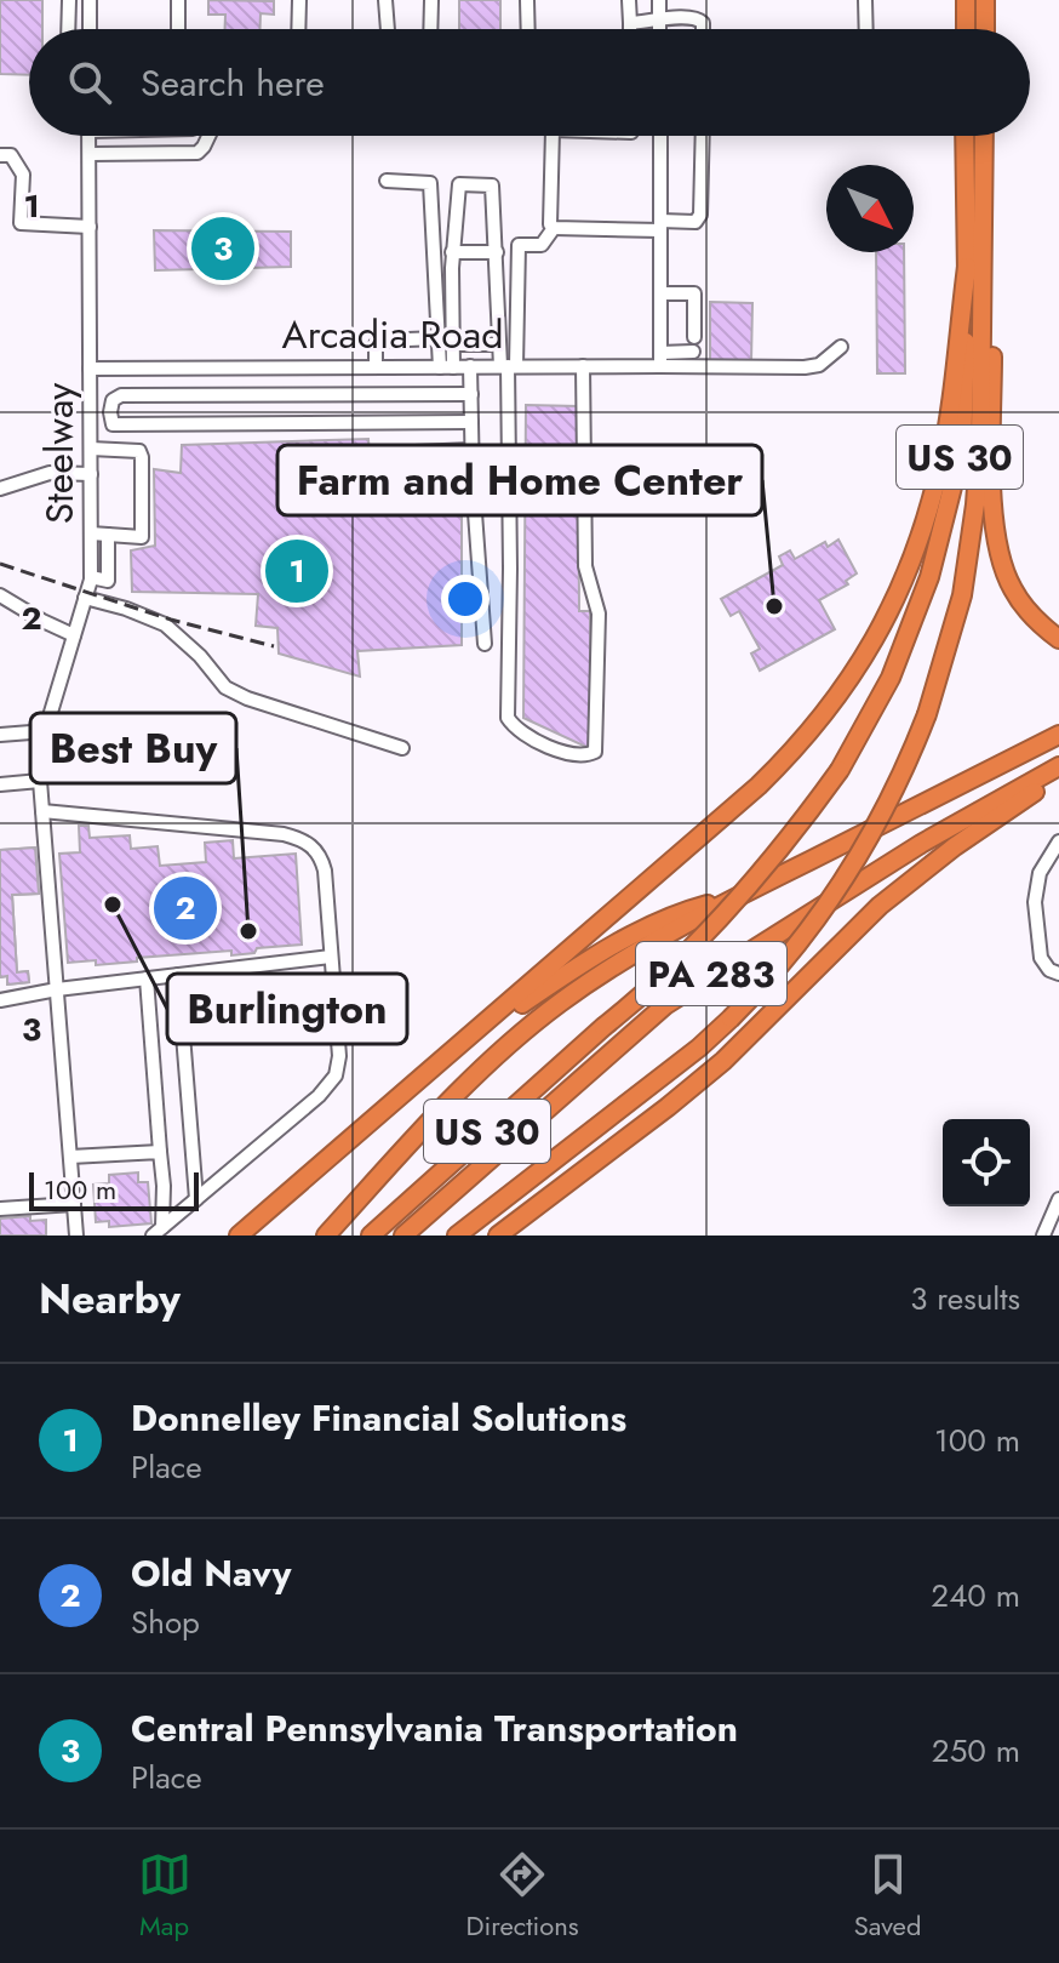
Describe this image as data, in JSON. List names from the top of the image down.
{
  "streets": {
    "highway": ["US 30", "PA 283"],
    "street": ["Arcadia Road", "Steelway"]
  },
  "crossings": [
    ["Arcadia Road", "Steelway"]
  ],
  "places": ["Farm and Home Center", "Burlington", "Best Buy"],
  "scale_bar": "100 m",
  "north": "bottom right",
  "page": {
    "search": "Search here",
    "pins": ["3", "1", "2"],
    "scale": "100 m",
    "heading": ["Nearby", "3 results"],
    "list": [
      {
        "mark": "1",
        "name": "Donnelley Financial Solutions",
        "note": "Place",
        "value": "100 m"
      },
      {
        "mark": "2",
        "name": "Old Navy",
        "note": "Shop",
        "value": "240 m"
      },
      {
        "mark": "3",
        "name": "Central Pennsylvania Transportation",
        "note": "Place",
        "value": "250 m"
      }
    ],
    "nav": ["Map", "Directions", "Saved"]
  },
  "grid": {
    "rows": ["1", "2", "3"]
  }
}
